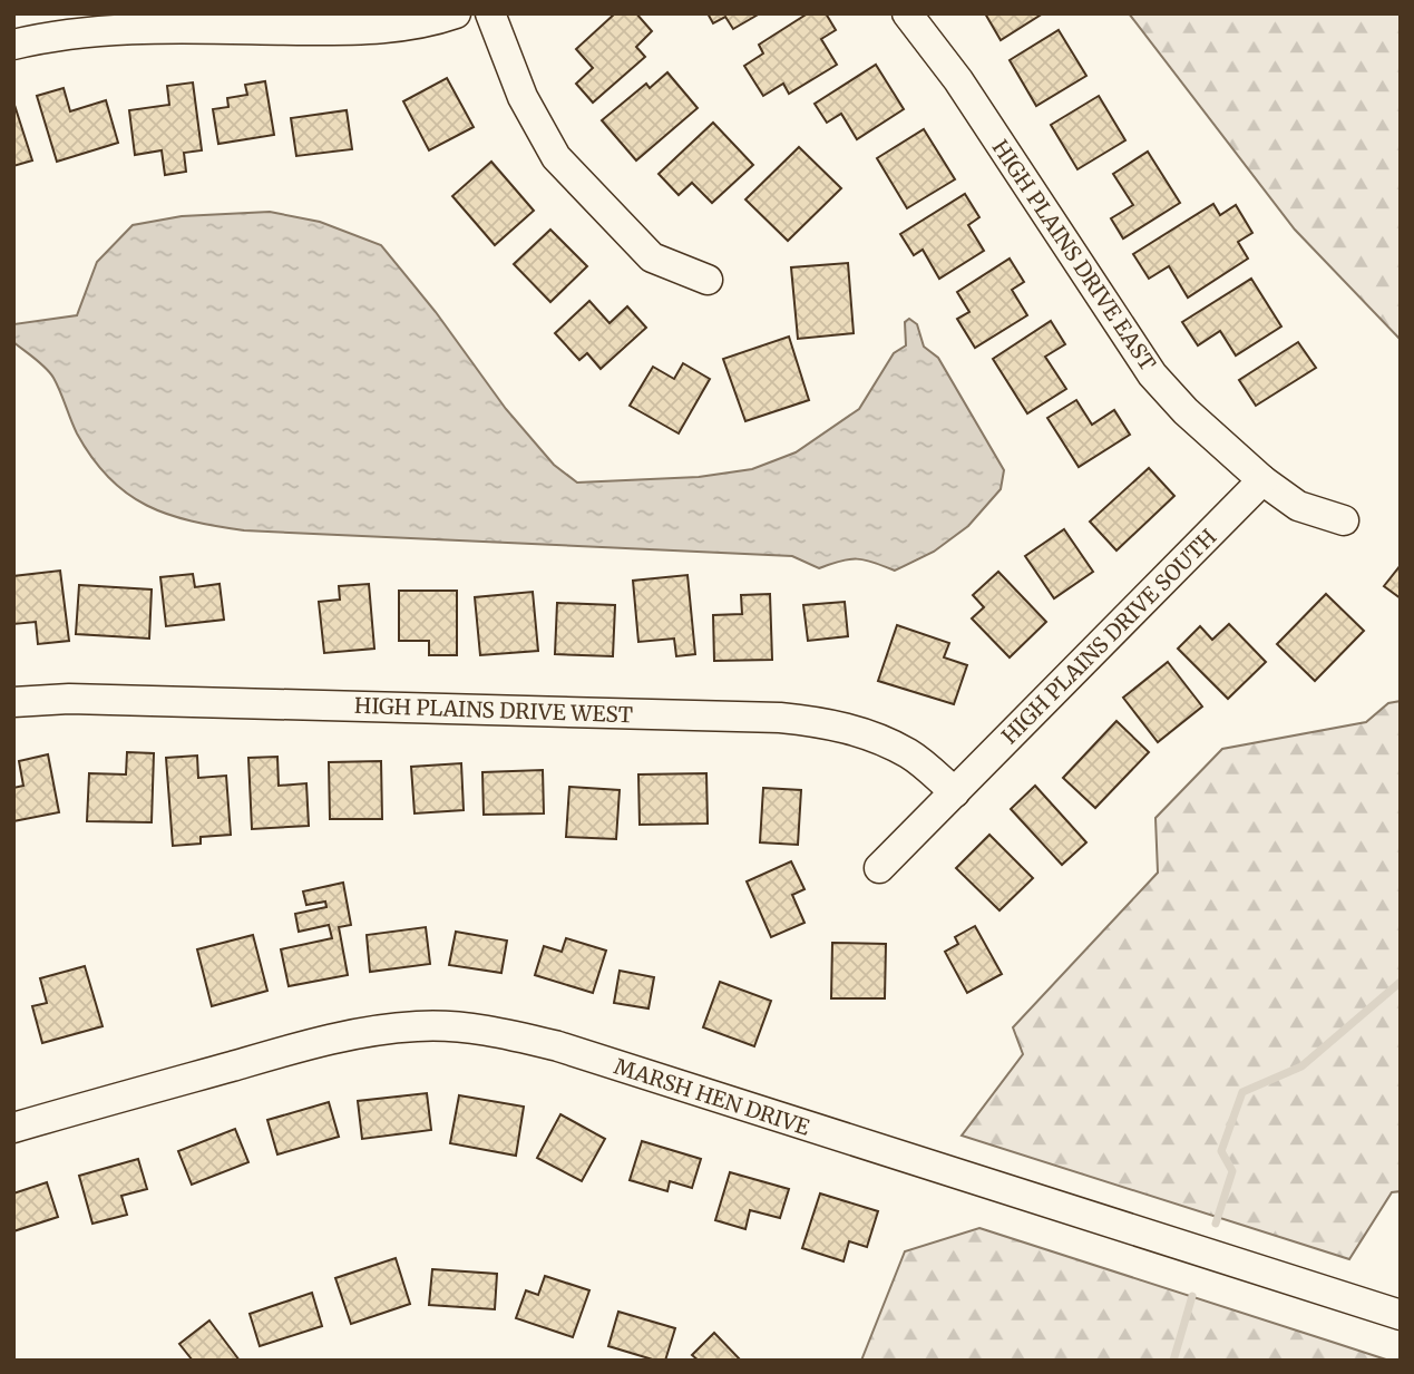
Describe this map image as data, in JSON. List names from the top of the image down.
{
  "streets": {
    "street": [
      "HIGH PLAINS DRIVE EAST",
      "HIGH PLAINS DRIVE SOUTH",
      "HIGH PLAINS DRIVE WEST",
      "MARSH HEN DRIVE"
    ]
  },
  "crossings": [
    ["HIGH PLAINS DRIVE EAST", "HIGH PLAINS DRIVE SOUTH"],
    ["HIGH PLAINS DRIVE SOUTH", "HIGH PLAINS DRIVE WEST"]
  ]
}
